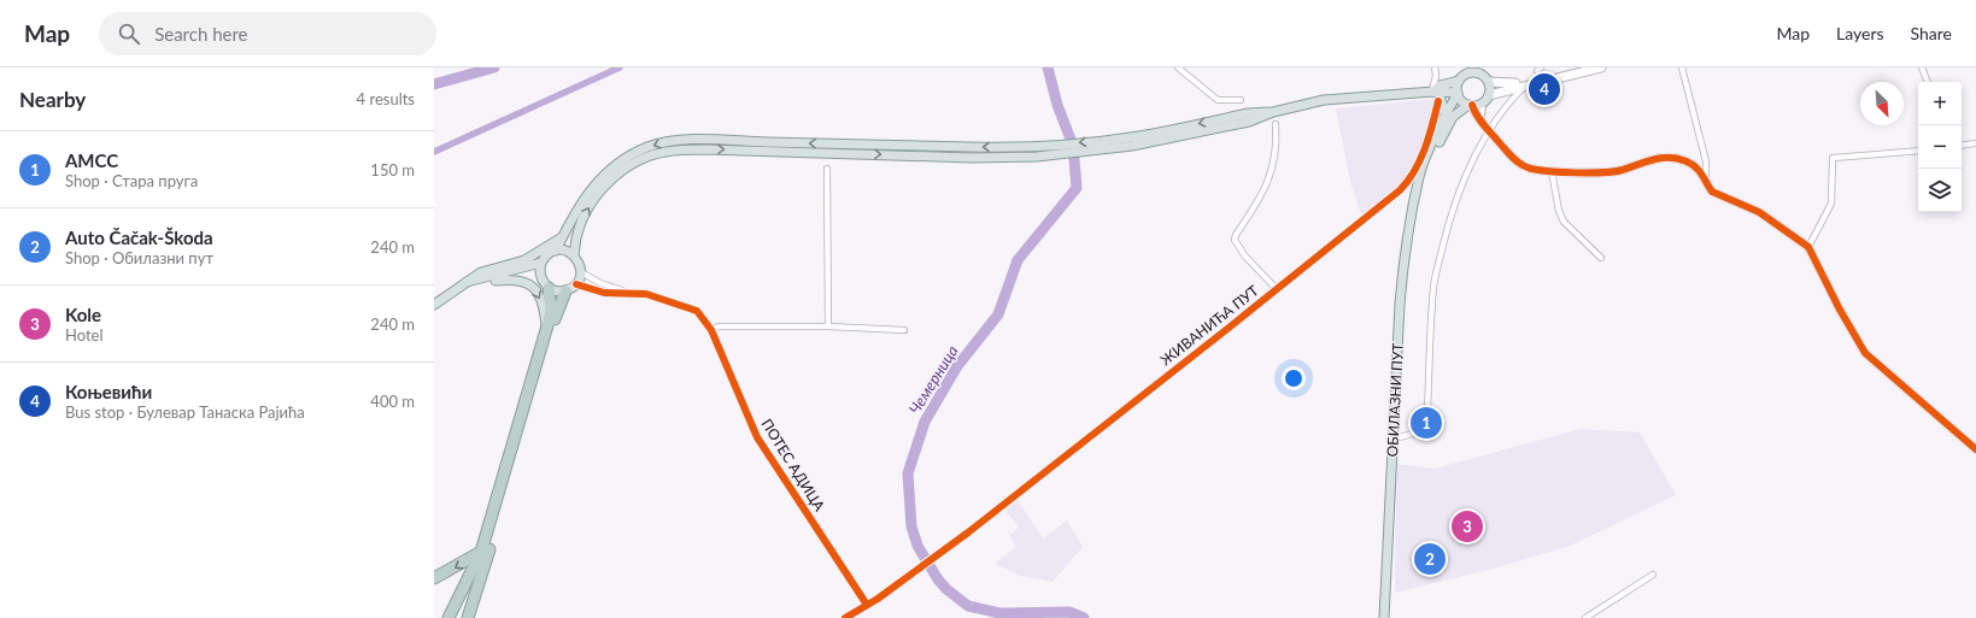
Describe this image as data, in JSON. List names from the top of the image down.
{
  "streets": {
    "main road": ["ОБИЛАЗНИ ПУТ"],
    "street": ["ЖИВАНИЋА ПУТ", "ПОТЕС АДИЦА"]
  },
  "crossings": [
    ["ЖИВАНИЋА ПУТ", "ОБИЛАЗНИ ПУТ"],
    ["ЖИВАНИЋА ПУТ", "ПОТЕС АДИЦА"]
  ],
  "water": ["Чемерница"],
  "north": "bottom right",
  "page": {
    "header": "Map",
    "search": "Search here",
    "nav": ["Map", "Layers", "Share"],
    "heading": ["Nearby", "4 results"],
    "pins": [
      "4",
      "1",
      "3",
      "2"
    ],
    "map_buttons": ["+", "−"],
    "list": [
      {
        "mark": "1",
        "name": "АМСС",
        "note": "Shop · Стара пруга",
        "value": "150 m"
      },
      {
        "mark": "2",
        "name": "Auto Čačak-Škoda",
        "note": "Shop · Обилазни пут",
        "value": "240 m"
      },
      {
        "mark": "3",
        "name": "Kole",
        "note": "Hotel",
        "value": "240 m"
      },
      {
        "mark": "4",
        "name": "Коњевићи",
        "note": "Bus stop · Булевар Танаска Рајића",
        "value": "400 m"
      }
    ]
  }
}
